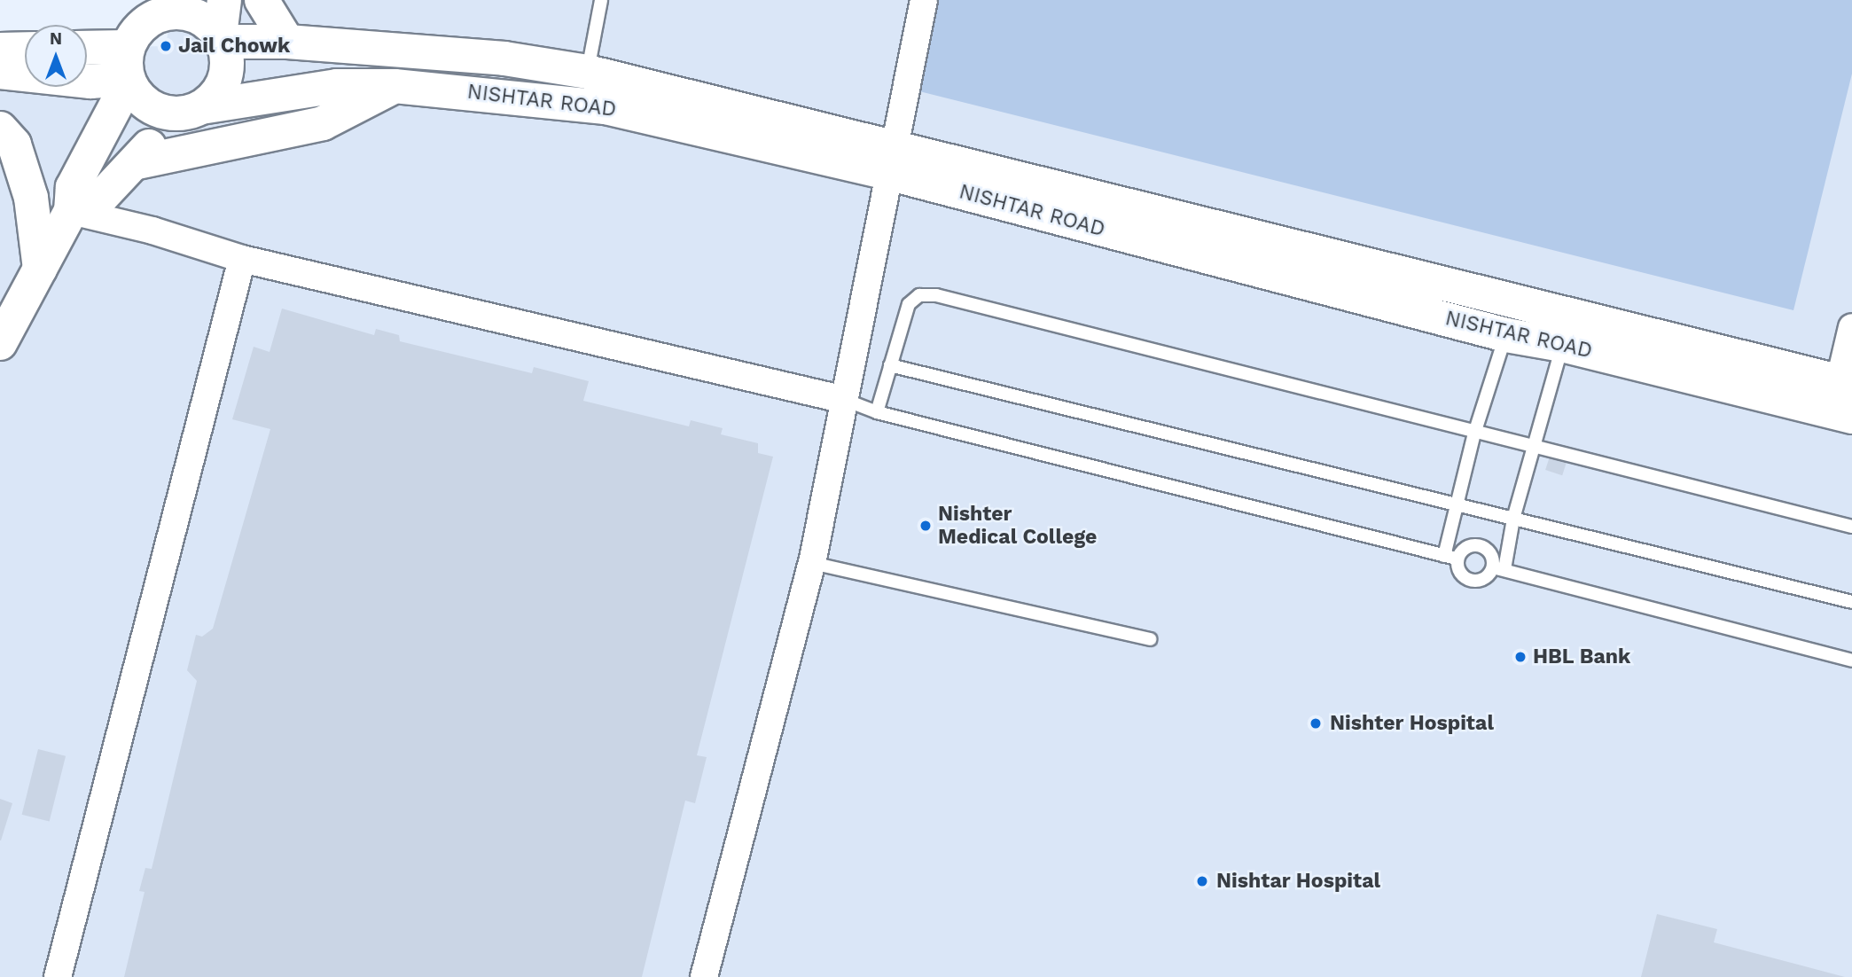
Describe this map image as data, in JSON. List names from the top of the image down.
{
  "streets": {
    "main road": ["NISHTAR ROAD"]
  },
  "places": [
    "Jail Chowk",
    "Nishter Medical College",
    "HBL Bank",
    "Nishter Hospital",
    "Nishtar Hospital"
  ],
  "north": "top"
}
